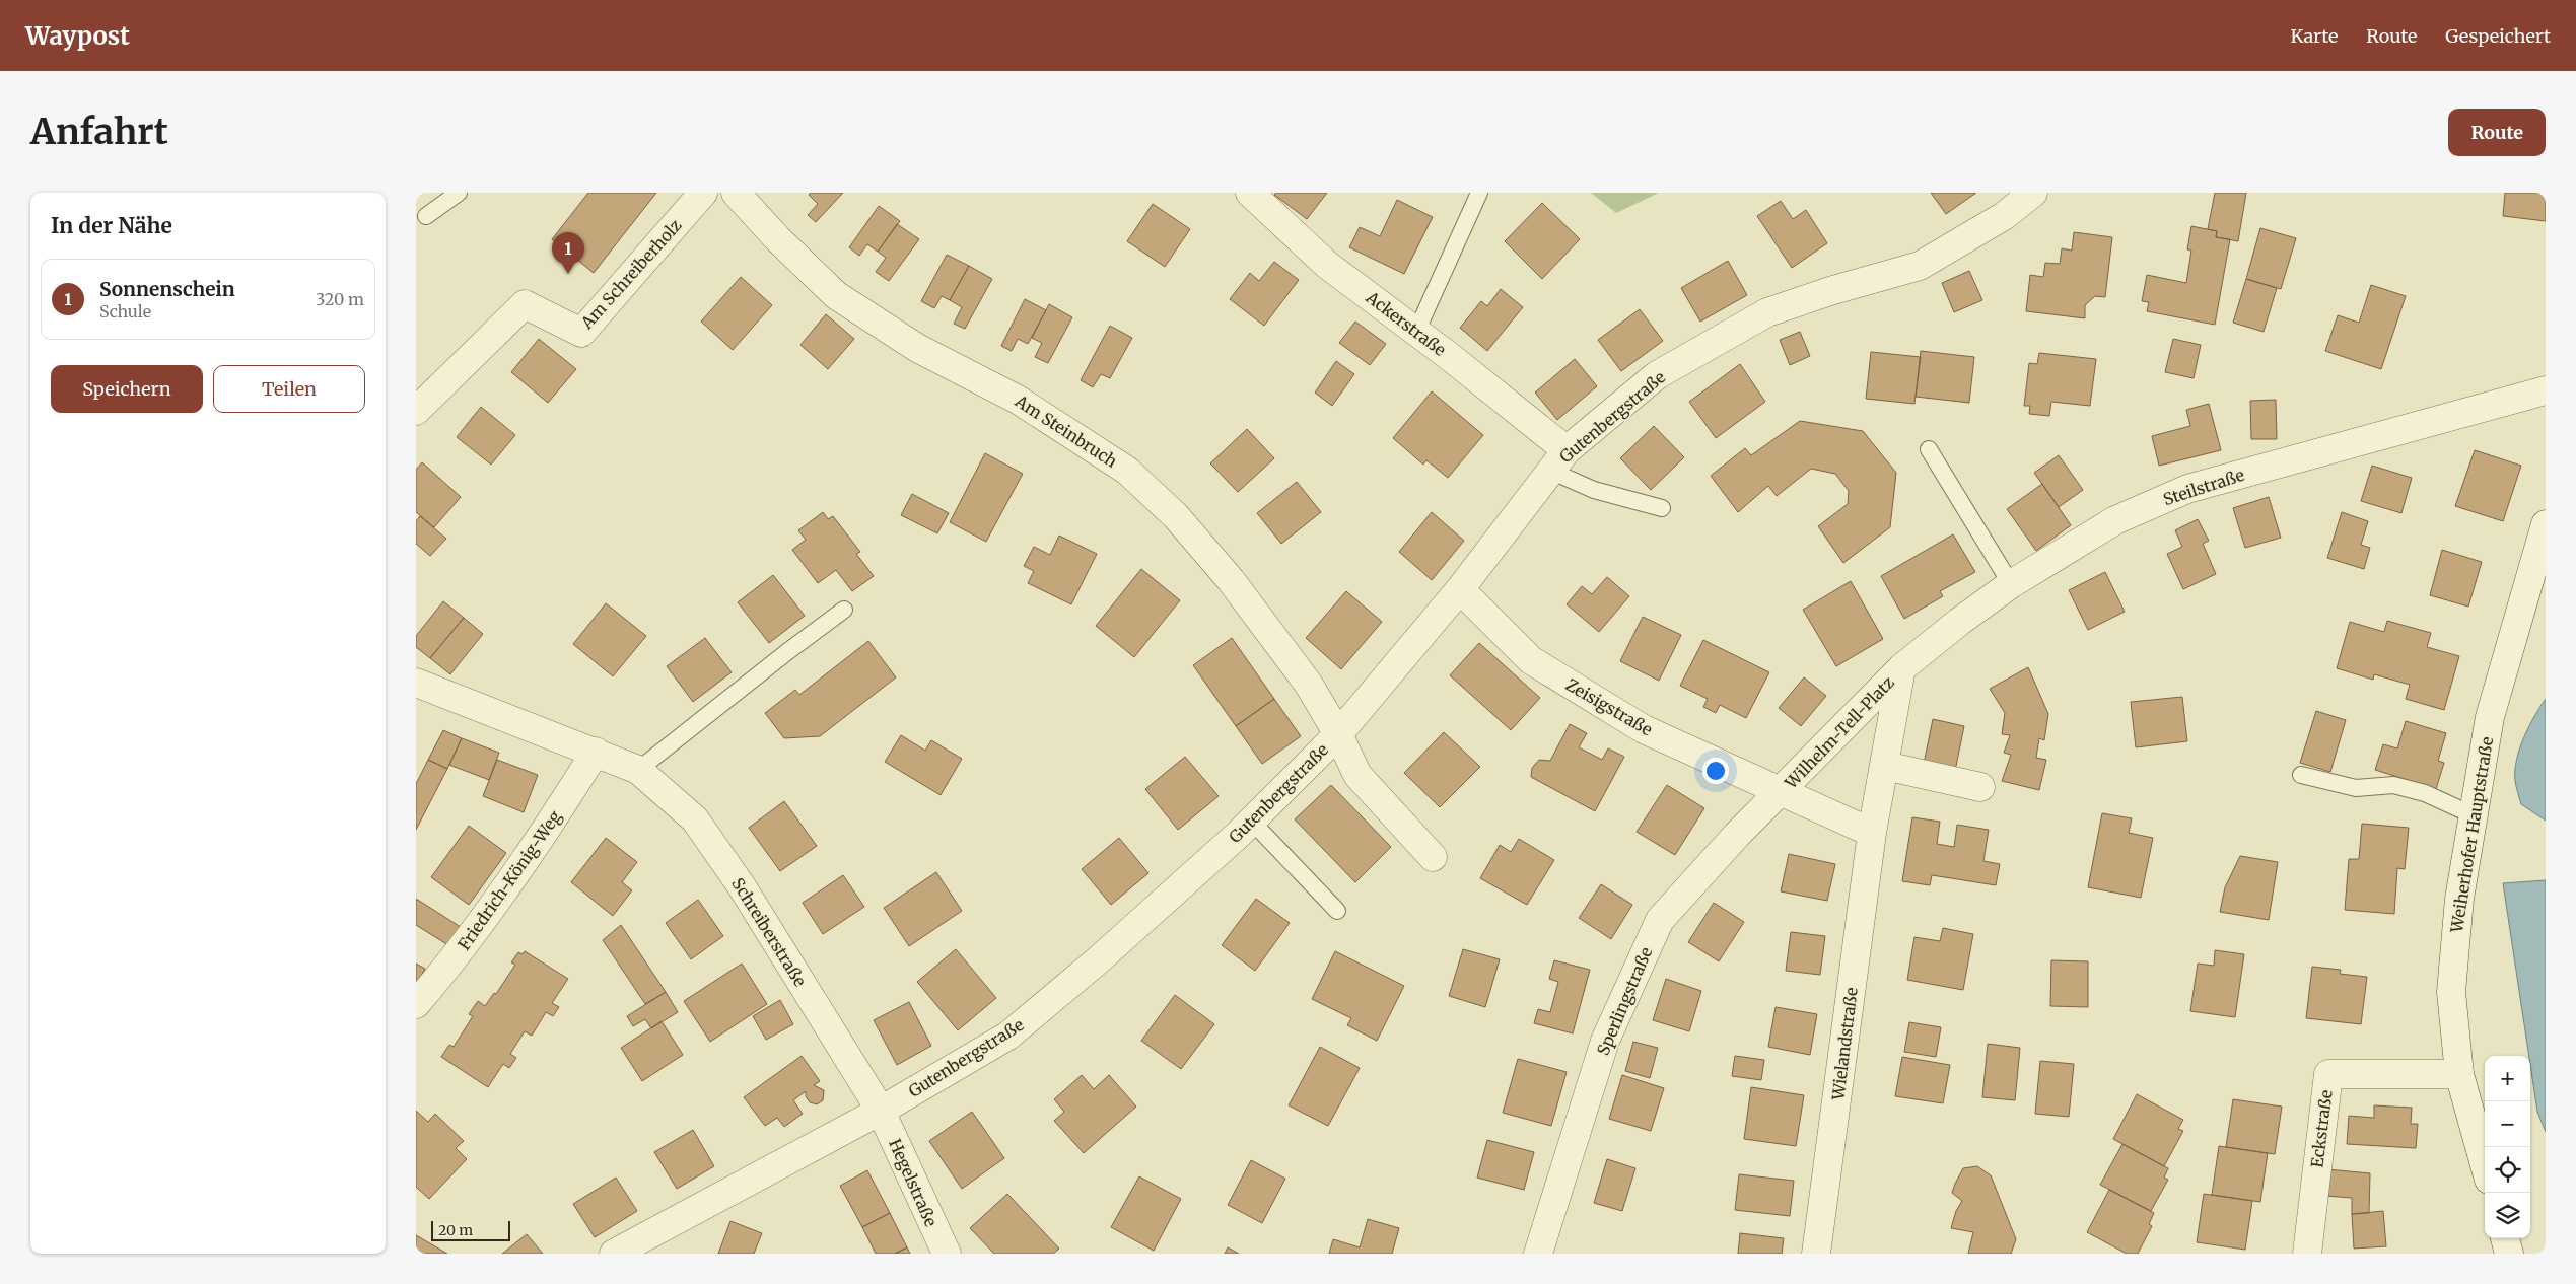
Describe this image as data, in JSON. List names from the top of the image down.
{
  "streets": {
    "street": [
      "Am Schreiberholz",
      "Ackerstraße",
      "Gutenbergstraße",
      "Am Steinbruch",
      "Steilstraße",
      "Zeisigstraße",
      "Wilhelm-Tell-Platz",
      "Weiherhofer Hauptstraße",
      "Friedrich-König-Weg",
      "Schreiberstraße",
      "Sperlingstraße",
      "Wielandstraße",
      "Eckstraße",
      "Hegelstraße"
    ]
  },
  "crossings": [
    ["Ackerstraße", "Gutenbergstraße"],
    ["Gutenbergstraße", "Am Steinbruch"],
    ["Gutenbergstraße", "Zeisigstraße"],
    ["Gutenbergstraße", "Schreiberstraße"],
    ["Gutenbergstraße", "Hegelstraße"],
    ["Steilstraße", "Wilhelm-Tell-Platz"],
    ["Zeisigstraße", "Wilhelm-Tell-Platz"],
    ["Zeisigstraße", "Sperlingstraße"],
    ["Wilhelm-Tell-Platz", "Sperlingstraße"],
    ["Wilhelm-Tell-Platz", "Wielandstraße"],
    ["Weiherhofer Hauptstraße", "Eckstraße"],
    ["Friedrich-König-Weg", "Schreiberstraße"],
    ["Schreiberstraße", "Hegelstraße"]
  ],
  "scale_bar": "20 m",
  "page": {
    "header": "Waypost",
    "nav": ["Karte", "Route", "Gespeichert"],
    "buttons": [
      "Route",
      ["Speichern", "Teilen"]
    ],
    "title": "Anfahrt",
    "heading": "In der Nähe",
    "pins": "1",
    "list": [
      {
        "mark": "1",
        "name": "Sonnenschein",
        "note": "Schule",
        "value": "320 m"
      }
    ],
    "map_buttons": ["+", "−"],
    "scale": "20 m"
  }
}
